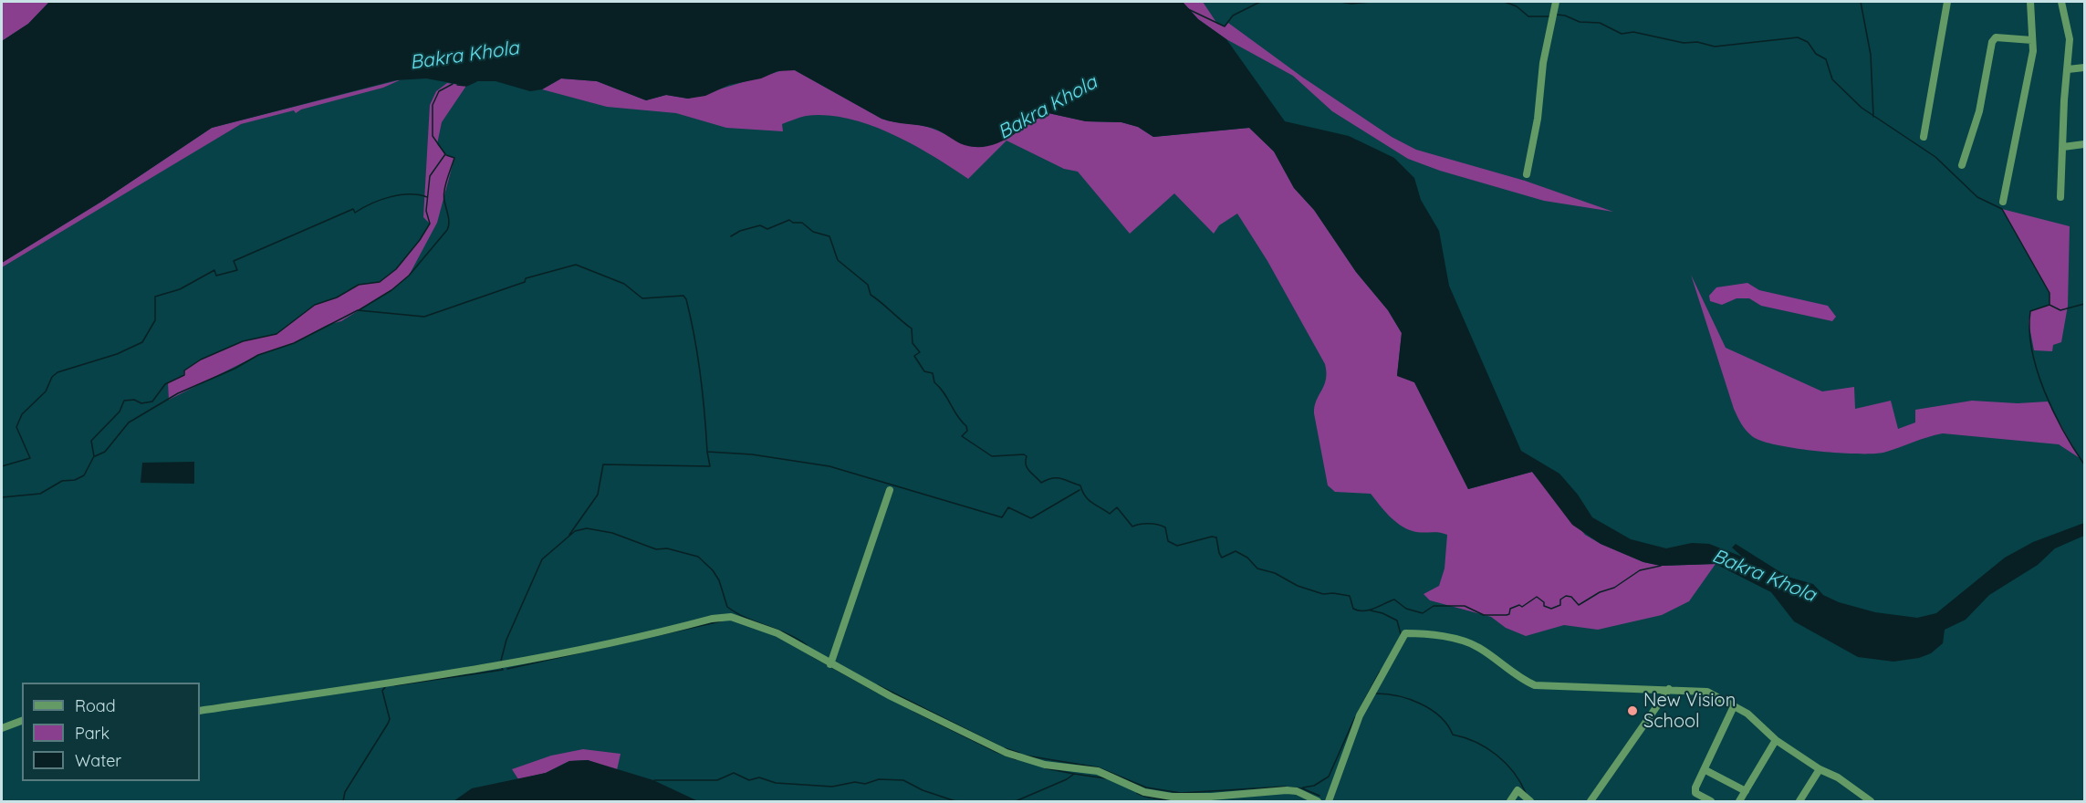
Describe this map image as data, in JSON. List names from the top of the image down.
{
  "water": ["Bakra Khola"],
  "places": ["New Vision School"],
  "legend": ["Road", "Park", "Water"]
}
